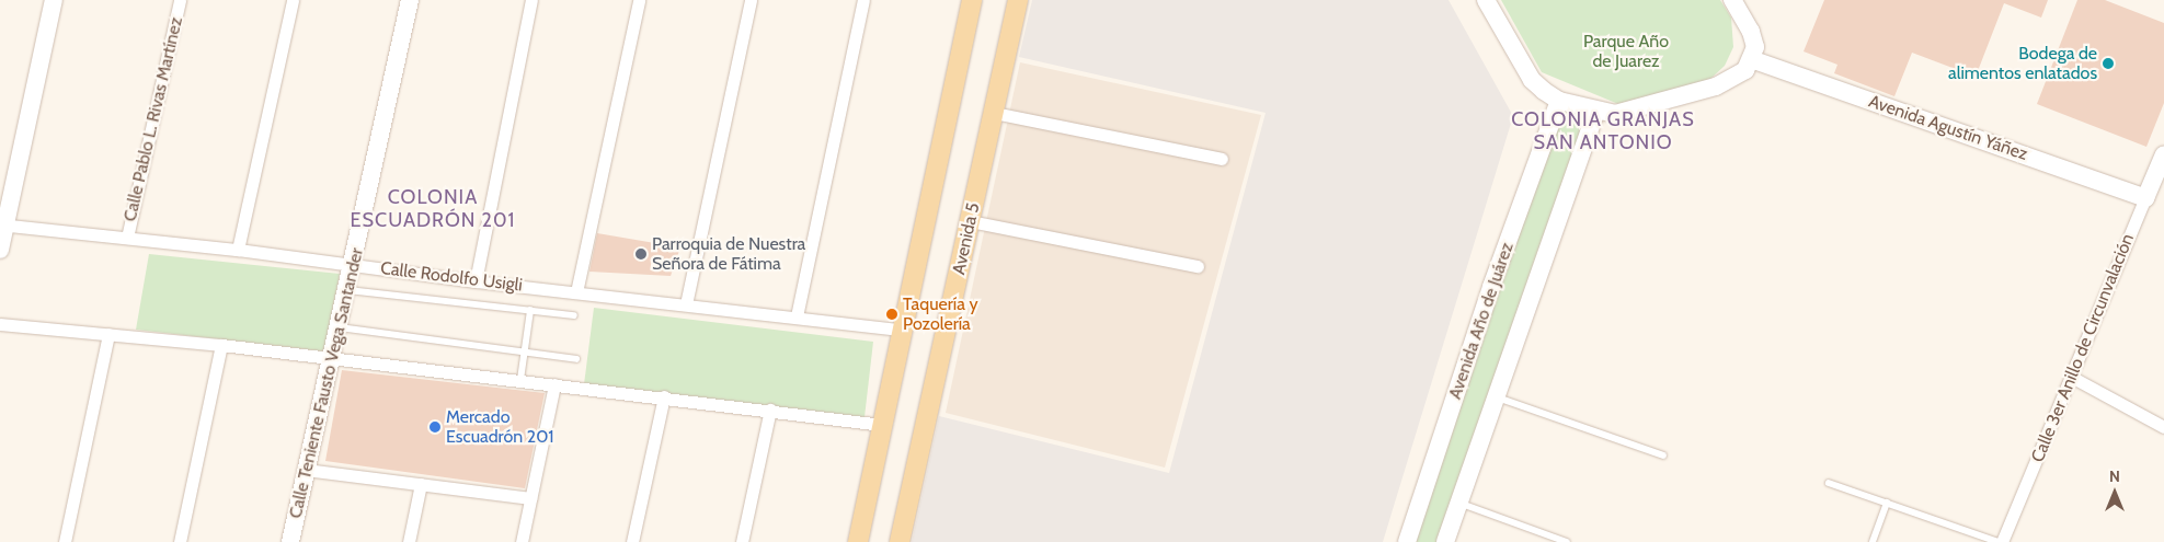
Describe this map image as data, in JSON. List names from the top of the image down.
{
  "streets": {
    "main road": [
      "Avenida Agustín Yáñez",
      "Avenida 5",
      "Avenida Año de Juárez",
      "Calle 3er Anillo de Circunvalación",
      "Calle Teniente Fausto Vega Santander"
    ],
    "street": ["Calle Pablo L. Rivas Martínez", "Calle Rodolfo Usigli"]
  },
  "crossings": [
    ["Calle Pablo L. Rivas Martínez", "Calle Rodolfo Usigli"],
    ["Avenida Agustín Yáñez", "Calle 3er Anillo de Circunvalación"],
    ["Calle Rodolfo Usigli", "Calle Teniente Fausto Vega Santander"]
  ],
  "districts": ["COLONIA GRANJAS SAN ANTONIO", "COLONIA ESCUADRÓN 201"],
  "parks": ["Parque Año de Juarez"],
  "places": [
    "Bodega de alimentos enlatados",
    "Parroquia de Nuestra Señora de Fátima",
    "Taquería y Pozolería",
    "Mercado Escuadrón 201"
  ],
  "north": "top"
}
